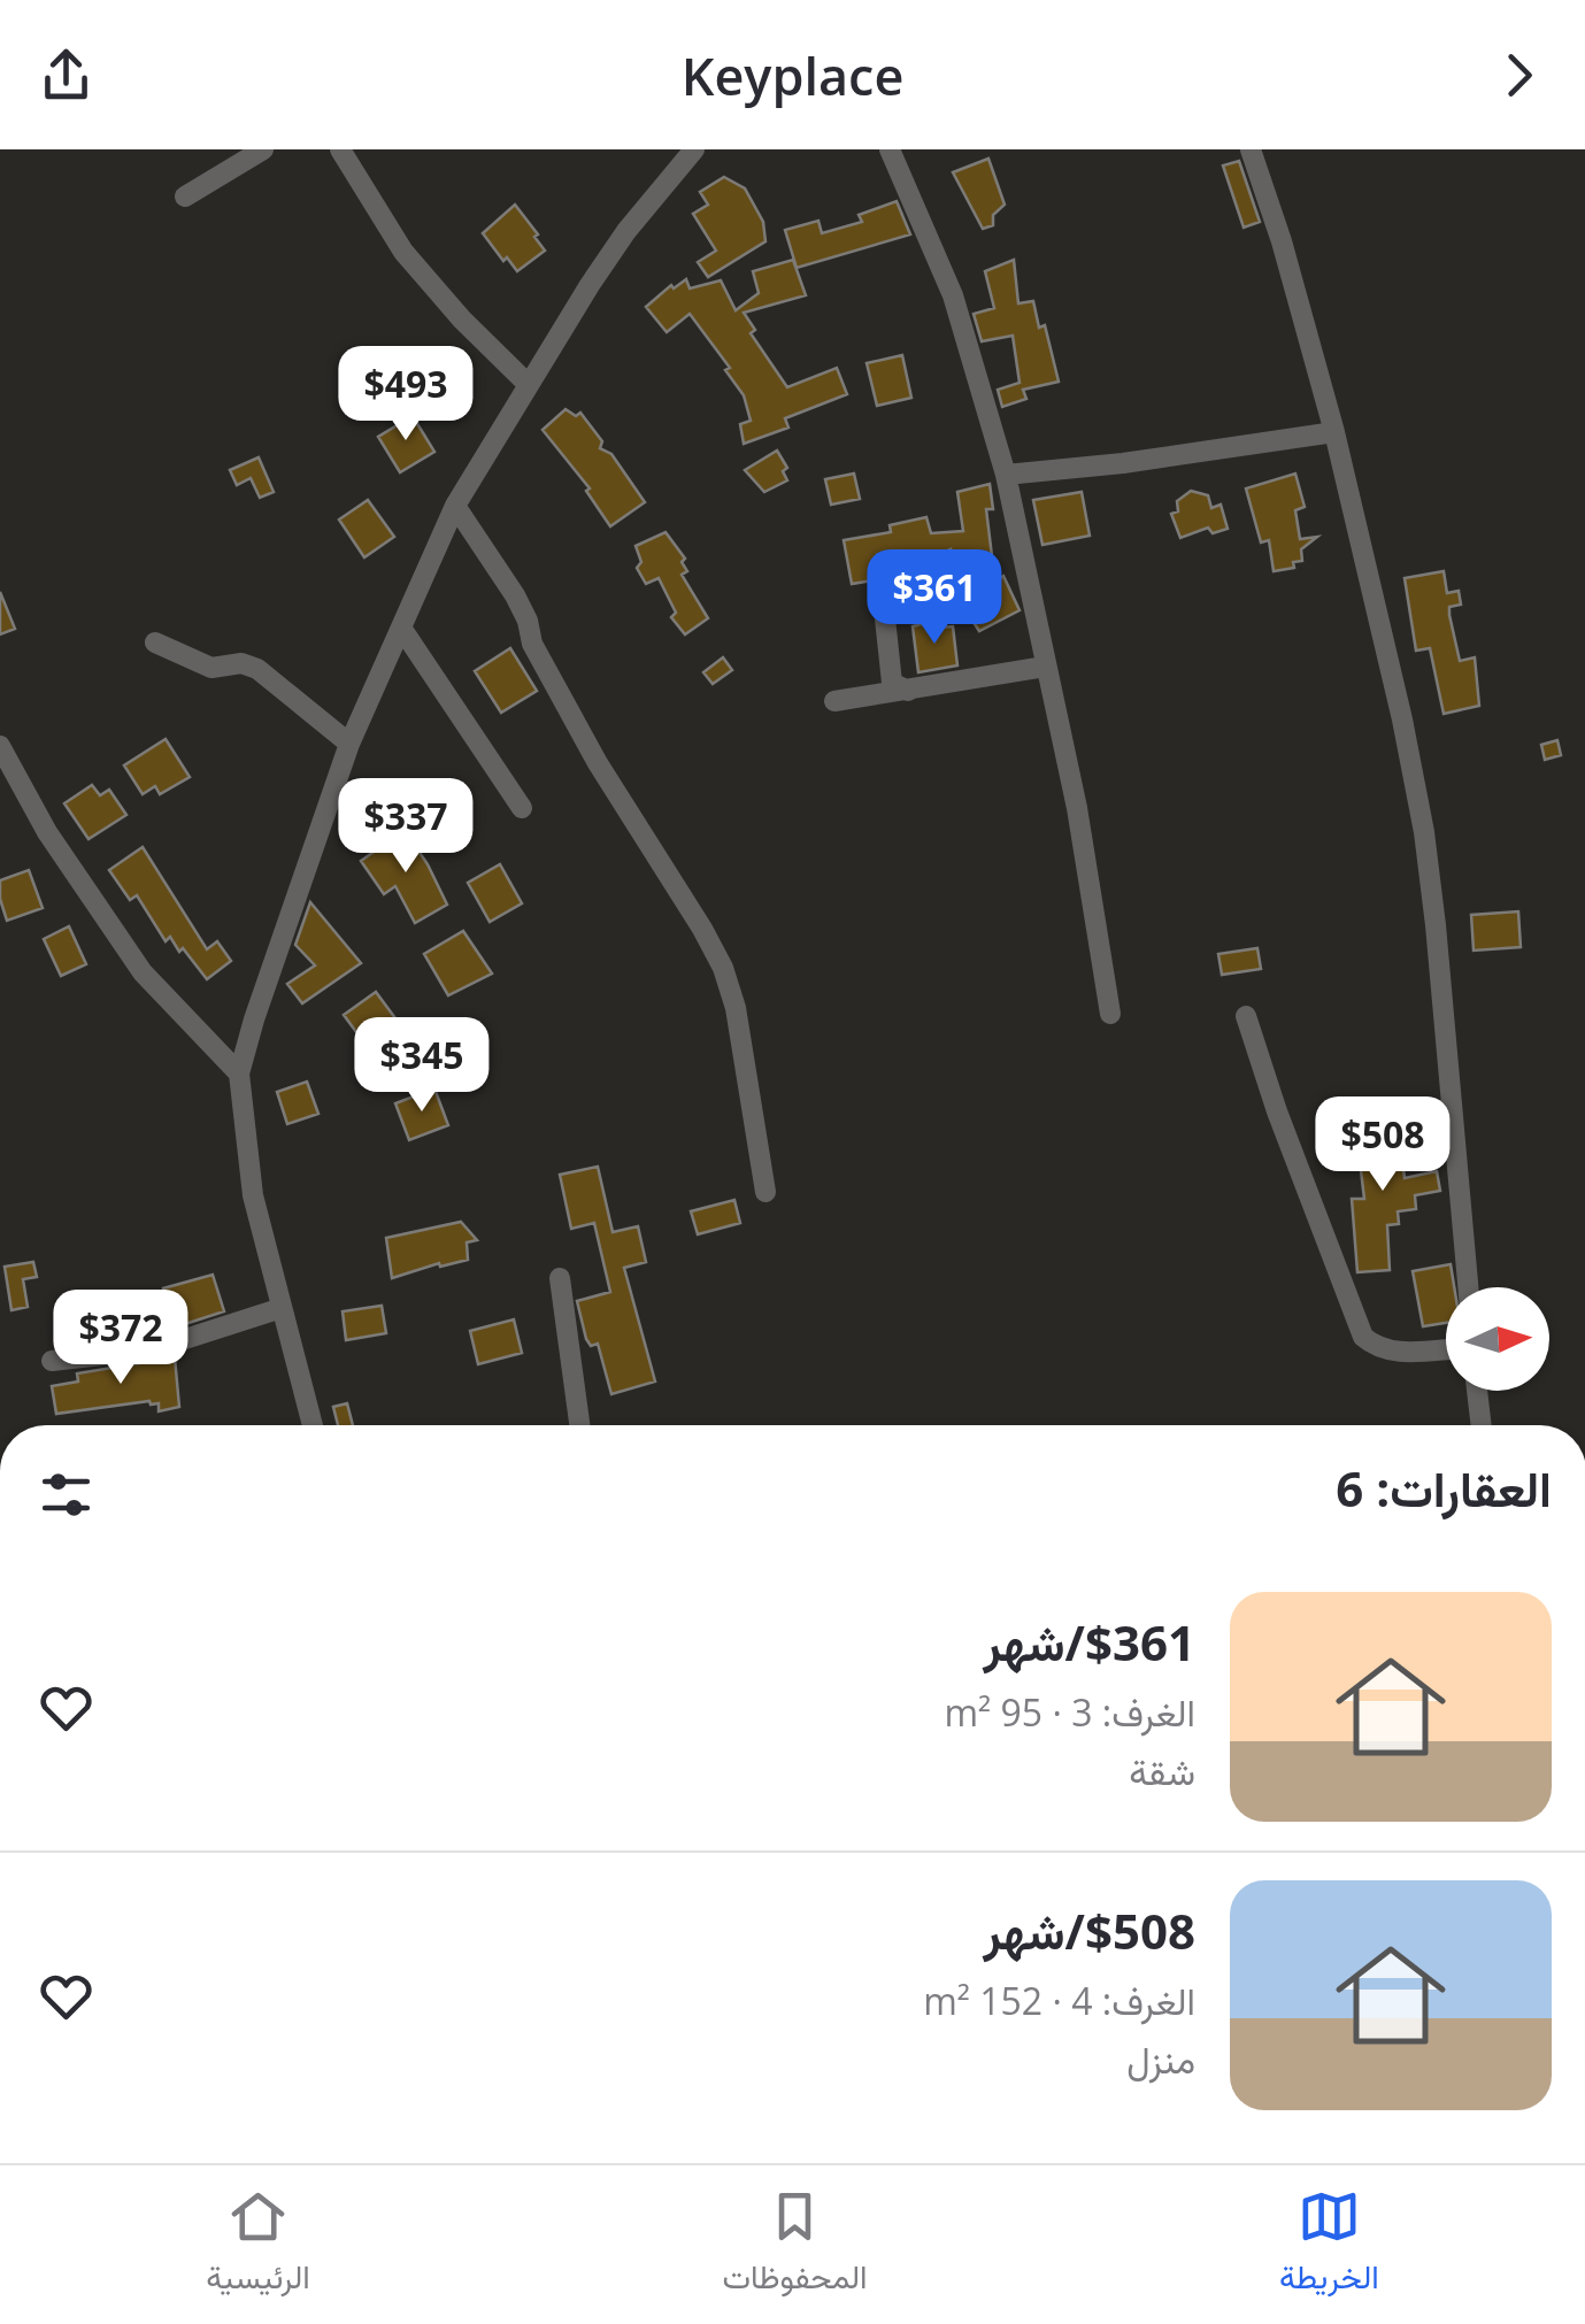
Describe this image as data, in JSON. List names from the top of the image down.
{
  "north": "right",
  "page": {
    "header": "Keyplace",
    "price": [
      "$493",
      "$361",
      "$337",
      "$345",
      "$508",
      "$372"
    ],
    "heading": "العقارات: 6",
    "list": [
      {
        "name": "$361/شهر",
        "note": "الغرف: 3 · 95 m² · شقة"
      },
      {
        "name": "$508/شهر",
        "note": "الغرف: 4 · 152 m² · منزل"
      }
    ],
    "tabs": ["الخريطة", "المحفوظات", "الرئيسية"]
  }
}
